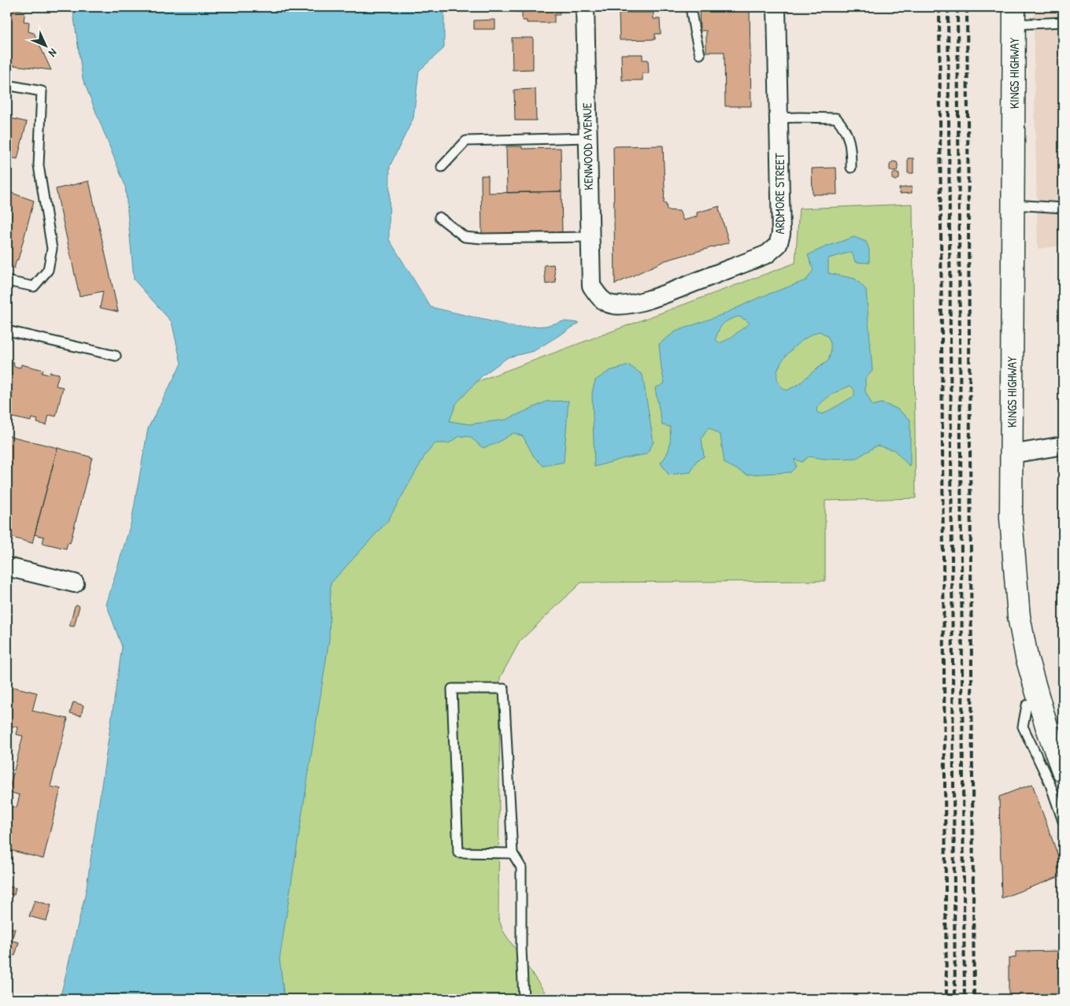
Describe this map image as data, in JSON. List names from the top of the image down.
{
  "streets": {
    "main road": ["KINGS HIGHWAY"],
    "street": ["KENWOOD AVENUE", "ARDMORE STREET"]
  },
  "crossings": [
    ["KENWOOD AVENUE", "ARDMORE STREET"]
  ],
  "north": "bottom right"
}
